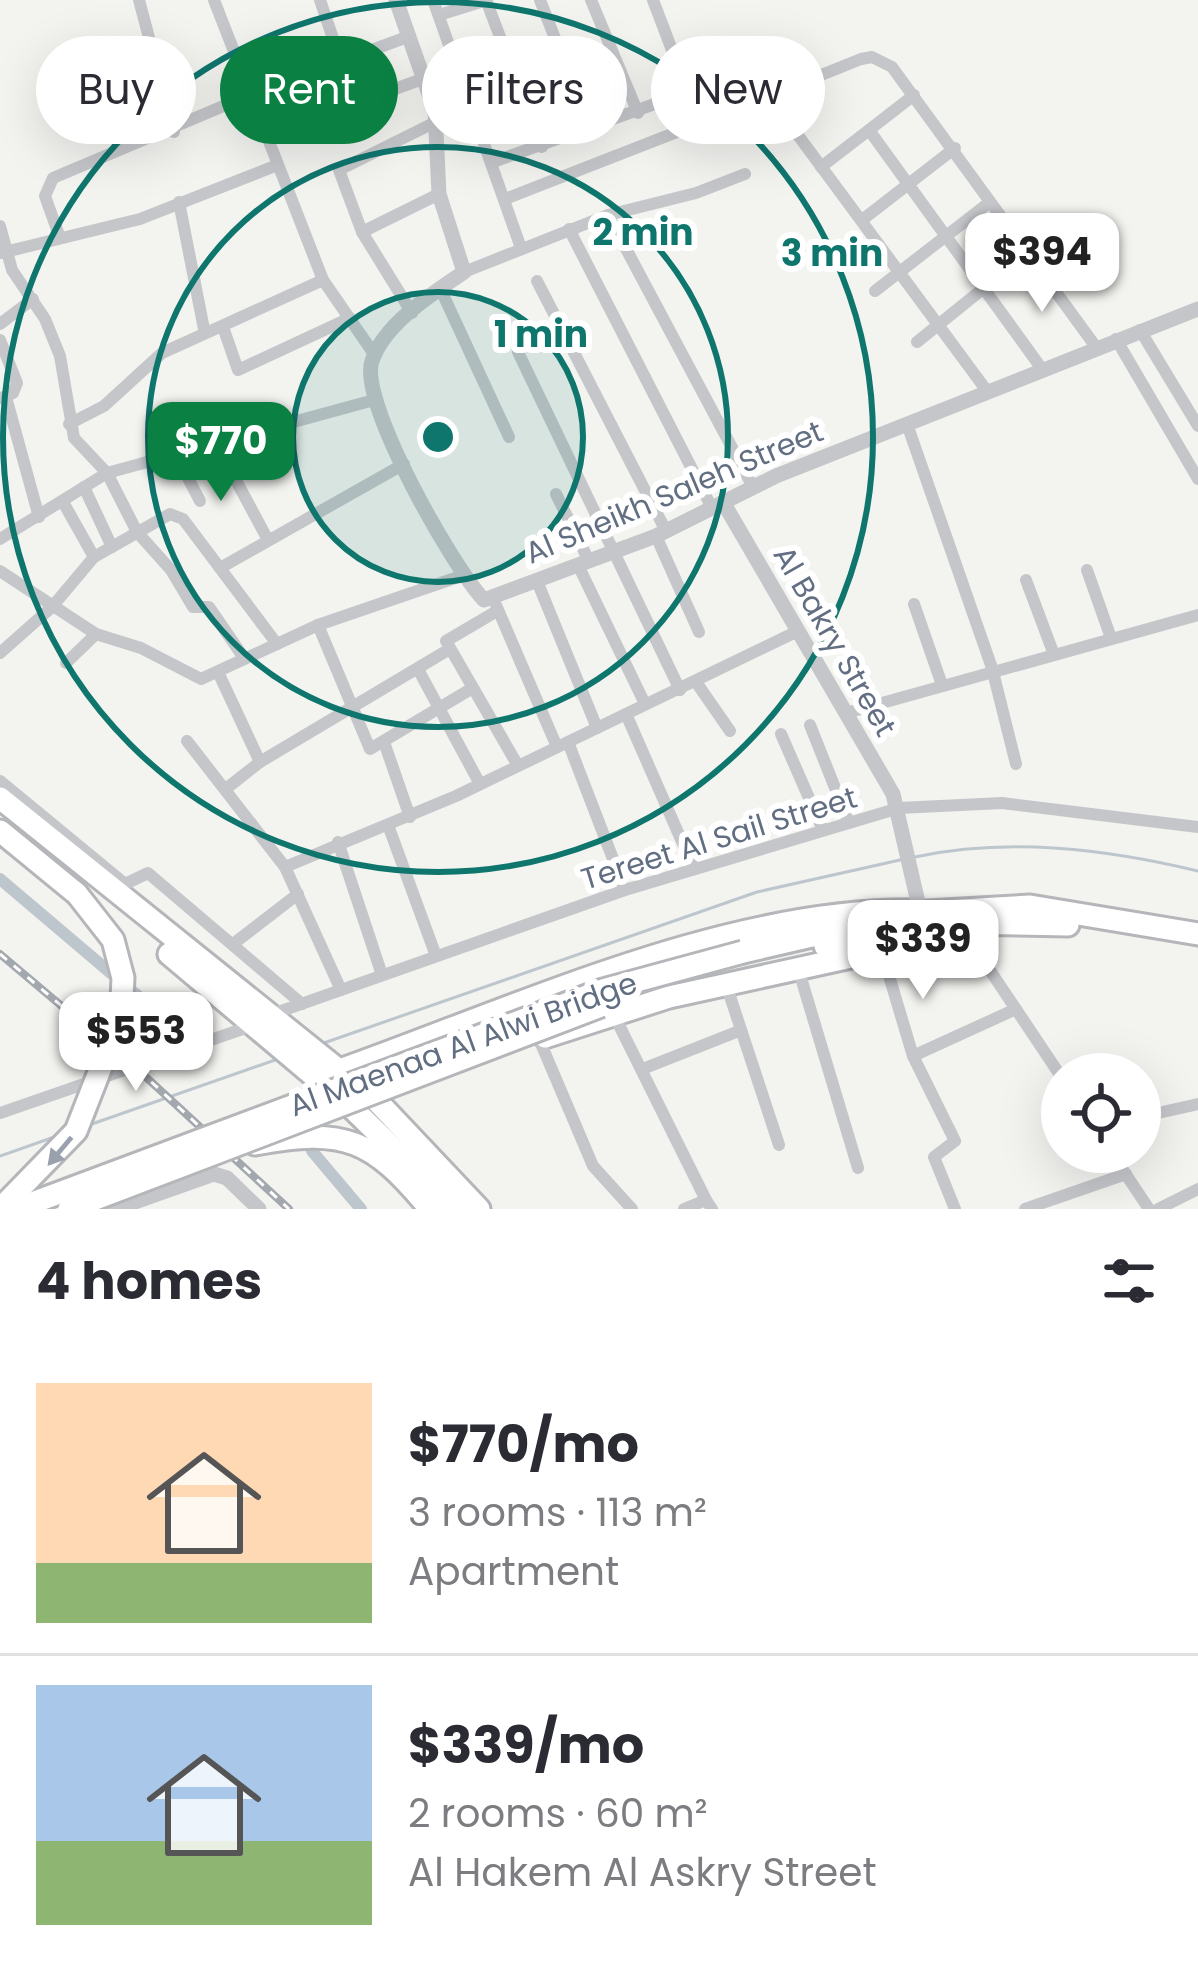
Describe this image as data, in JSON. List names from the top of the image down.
{
  "streets": {
    "highway": ["Al Maenaa Al Alwi Bridge"],
    "street": ["Al Sheikh Saleh Street", "Al Bakry Street", "Tereet Al Sail Street"]
  },
  "crossings": [
    ["Al Sheikh Saleh Street", "Al Bakry Street"],
    ["Al Bakry Street", "Tereet Al Sail Street"],
    ["Al Bakry Street", "Al Maenaa Al Alwi Bridge"]
  ],
  "page": {
    "chip": [
      "Buy",
      "Rent",
      "Filters",
      "New"
    ],
    "price": [
      "$394",
      "$770",
      "$339",
      "$553"
    ],
    "heading": "4 homes",
    "list": [
      {
        "name": "$770/mo",
        "note": "3 rooms · 113 m² · Apartment"
      },
      {
        "name": "$339/mo",
        "note": "2 rooms · 60 m² · Al Hakem Al Askry Street"
      }
    ]
  },
  "rings": ["2 min", "3 min", "1 min"]
}
